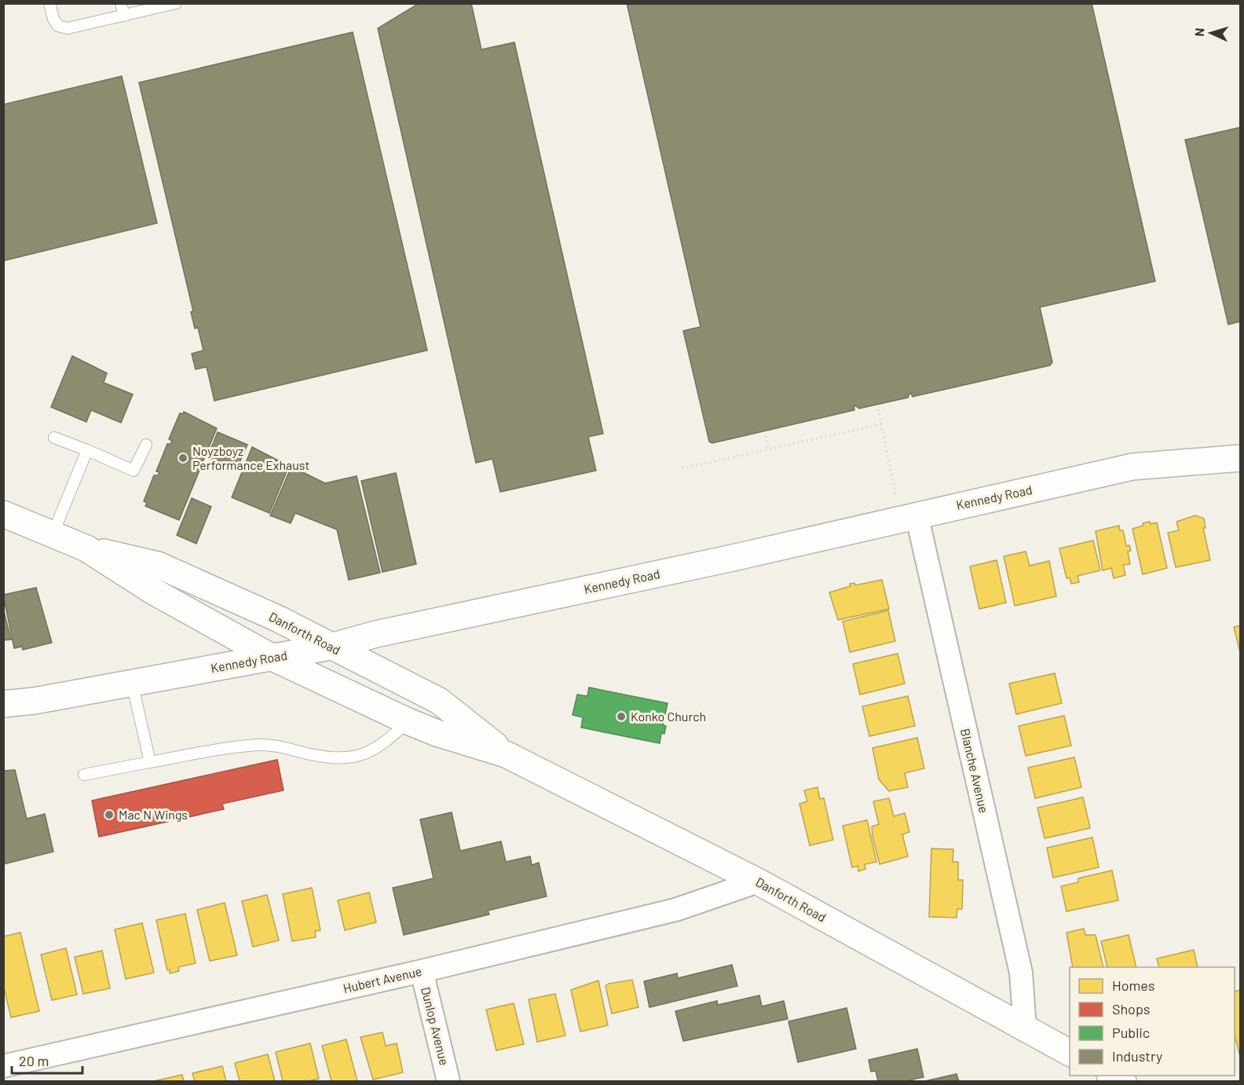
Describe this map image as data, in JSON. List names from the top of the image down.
{
  "streets": {
    "main road": ["Kennedy Road", "Danforth Road"],
    "street": ["Blanche Avenue", "Hubert Avenue", "Dunlop Avenue"]
  },
  "crossings": [
    ["Kennedy Road", "Danforth Road"],
    ["Kennedy Road", "Blanche Avenue"],
    ["Danforth Road", "Blanche Avenue"],
    ["Danforth Road", "Hubert Avenue"],
    ["Hubert Avenue", "Dunlop Avenue"]
  ],
  "places": ["Noyzboyz Performance Exhaust", "Konko Church", "Mac N Wings"],
  "legend": [
    "Homes",
    "Shops",
    "Public",
    "Industry"
  ],
  "scale_bar": "20 m",
  "north": "left"
}
